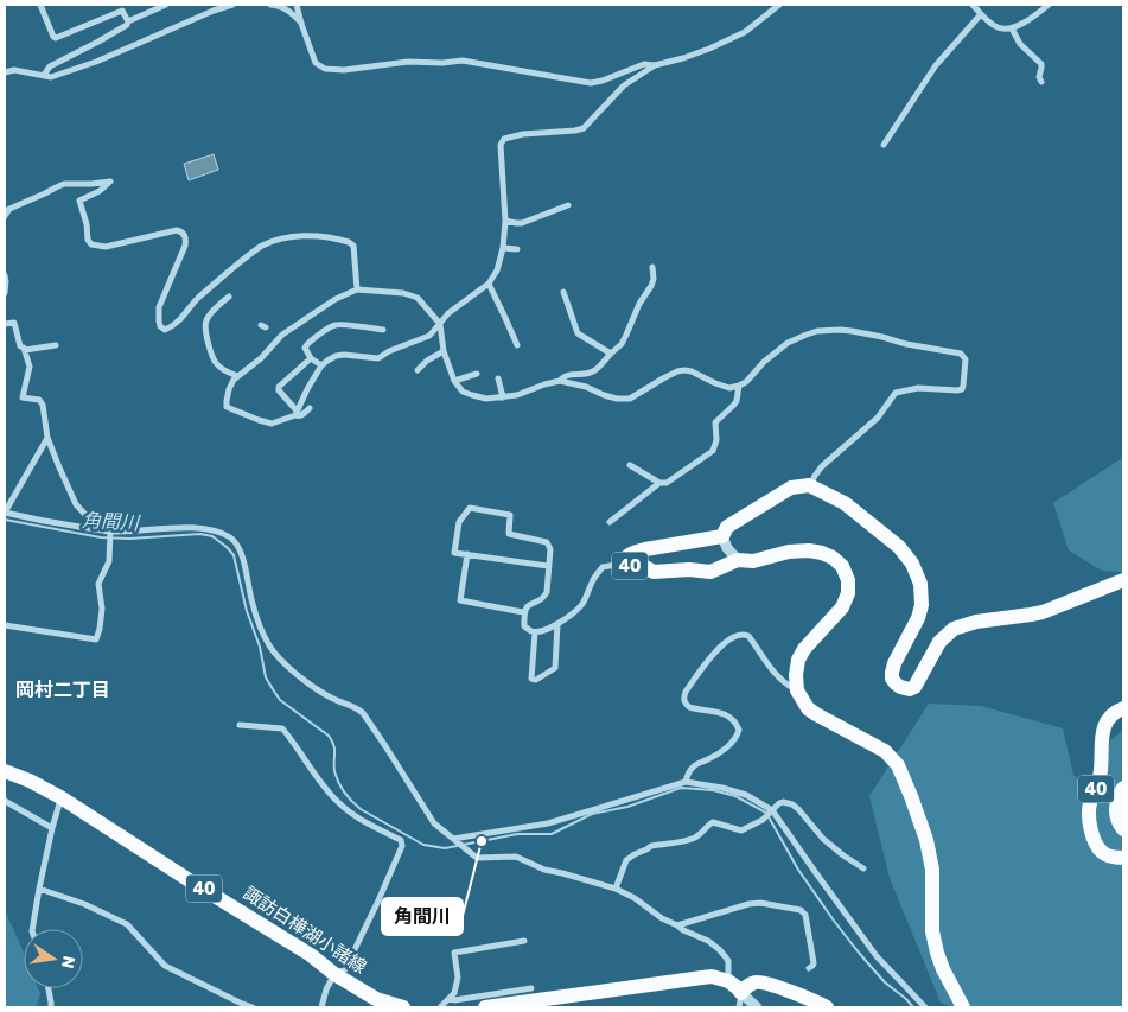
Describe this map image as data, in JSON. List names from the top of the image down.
{
  "streets": {
    "main road": ["40", "諏訪白樺湖小諸線"]
  },
  "districts": ["岡村二丁目"],
  "water": ["角間川"],
  "places": ["角間川"],
  "north": "right"
}
